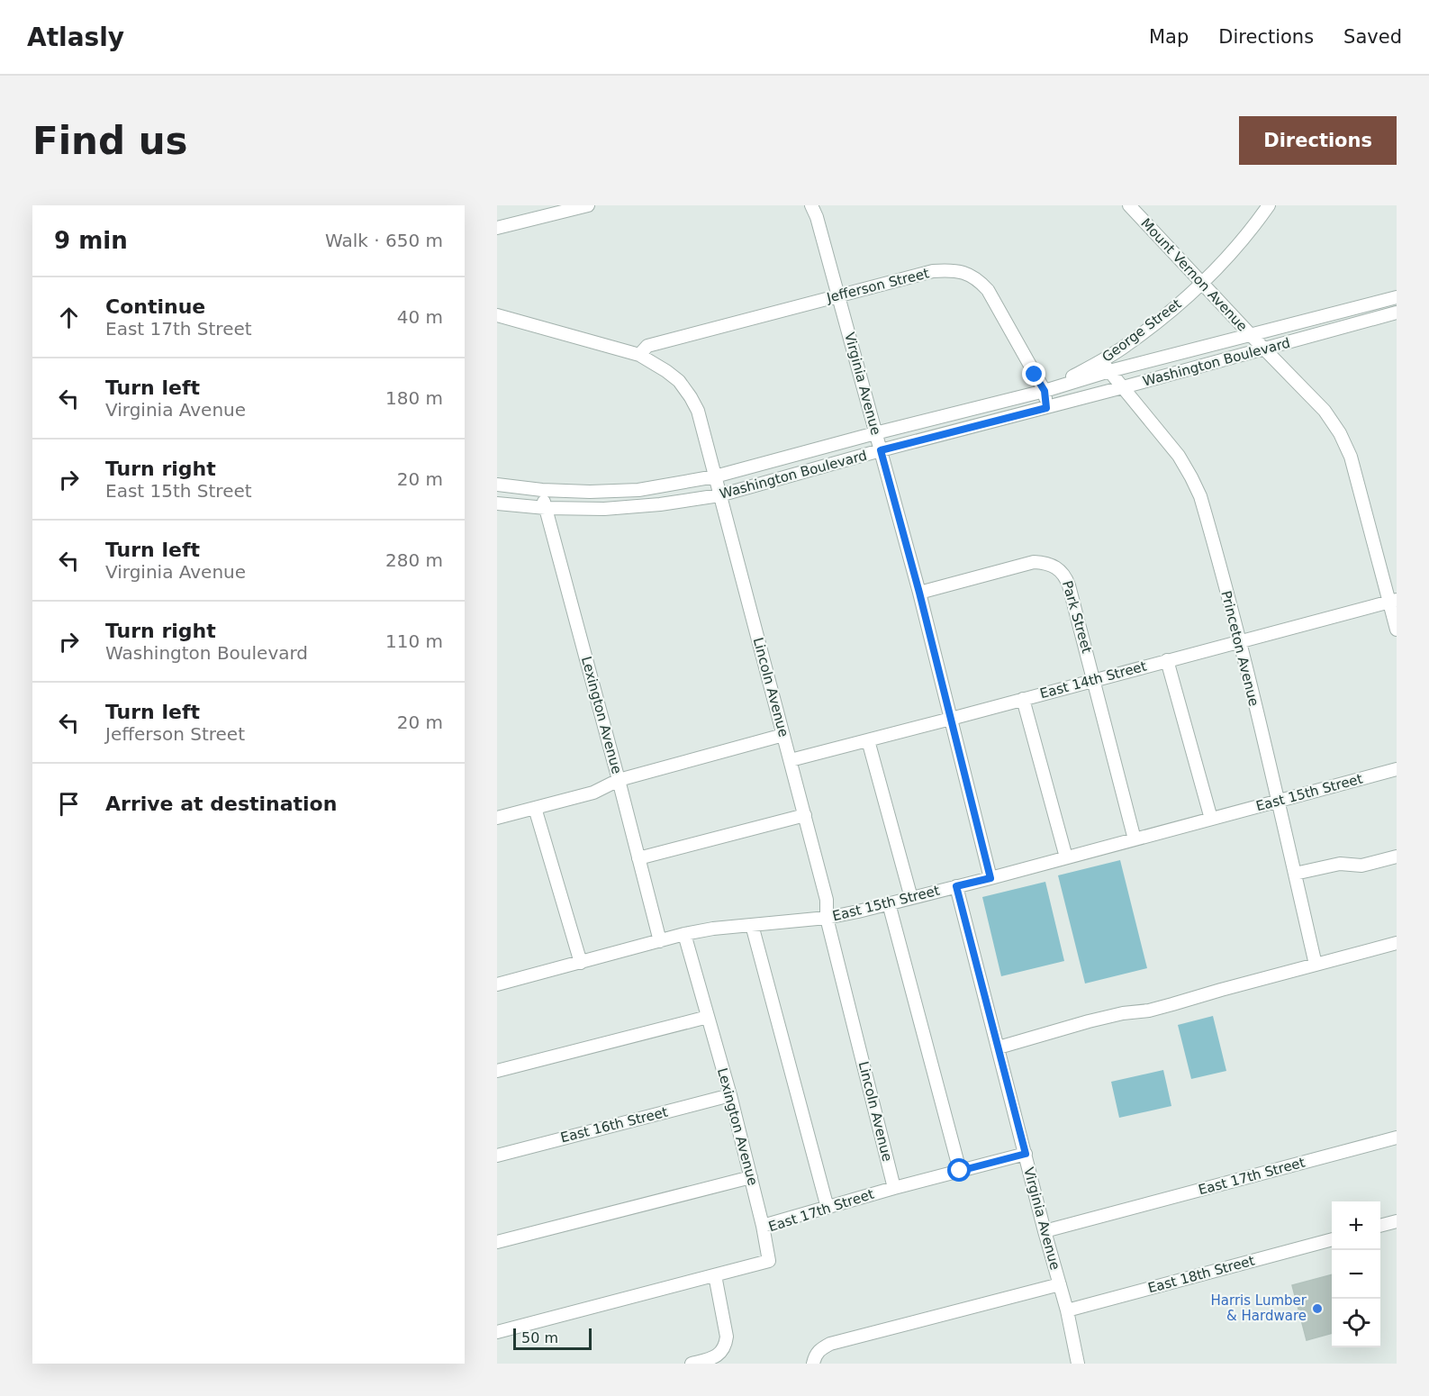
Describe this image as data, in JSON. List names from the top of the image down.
{
  "streets": {
    "street": [
      "Mount Vernon Avenue",
      "Jefferson Street",
      "George Street",
      "Washington Boulevard",
      "Virginia Avenue",
      "Park Street",
      "Princeton Avenue",
      "East 14th Street",
      "Lincoln Avenue",
      "Lexington Avenue",
      "East 15th Street",
      "East 16th Street",
      "East 17th Street",
      "East 18th Street"
    ]
  },
  "crossings": [
    ["Mount Vernon Avenue", "George Street"],
    ["Mount Vernon Avenue", "Washington Boulevard"],
    ["Mount Vernon Avenue", "East 14th Street"],
    ["Jefferson Street", "Washington Boulevard"],
    ["Jefferson Street", "Virginia Avenue"],
    ["Jefferson Street", "Lincoln Avenue"],
    ["George Street", "Washington Boulevard"],
    ["George Street", "Princeton Avenue"],
    ["Washington Boulevard", "Virginia Avenue"],
    ["Washington Boulevard", "Princeton Avenue"],
    ["Washington Boulevard", "Lincoln Avenue"],
    ["Washington Boulevard", "Lexington Avenue"],
    ["Virginia Avenue", "Park Street"],
    ["Virginia Avenue", "East 14th Street"],
    ["Virginia Avenue", "East 15th Street"],
    ["Virginia Avenue", "East 17th Street"],
    ["Virginia Avenue", "East 18th Street"],
    ["Park Street", "East 14th Street"],
    ["Park Street", "East 15th Street"],
    ["Princeton Avenue", "East 14th Street"],
    ["Princeton Avenue", "East 15th Street"],
    ["East 14th Street", "Lincoln Avenue"],
    ["Lincoln Avenue", "East 15th Street"],
    ["Lincoln Avenue", "East 17th Street"],
    ["Lexington Avenue", "East 15th Street"],
    ["Lexington Avenue", "East 16th Street"],
    ["Lexington Avenue", "East 17th Street"]
  ],
  "places": ["Harris Lumber & Hardware"],
  "scale_bar": "50 m",
  "page": {
    "header": "Atlasly",
    "nav": ["Map", "Directions", "Saved"],
    "buttons": "Directions",
    "title": "Find us",
    "heading": ["9 min", "Walk · 650 m"],
    "list": [
      ["Continue", "East 17th Street", "40 m"],
      ["Turn left", "Virginia Avenue", "180 m"],
      ["Turn right", "East 15th Street", "20 m"],
      ["Turn left", "Virginia Avenue", "280 m"],
      ["Turn right", "Washington Boulevard", "110 m"],
      ["Turn left", "Jefferson Street", "20 m"],
      "Arrive at destination"
    ],
    "map_buttons": ["+", "−"],
    "scale": "50 m"
  }
}
